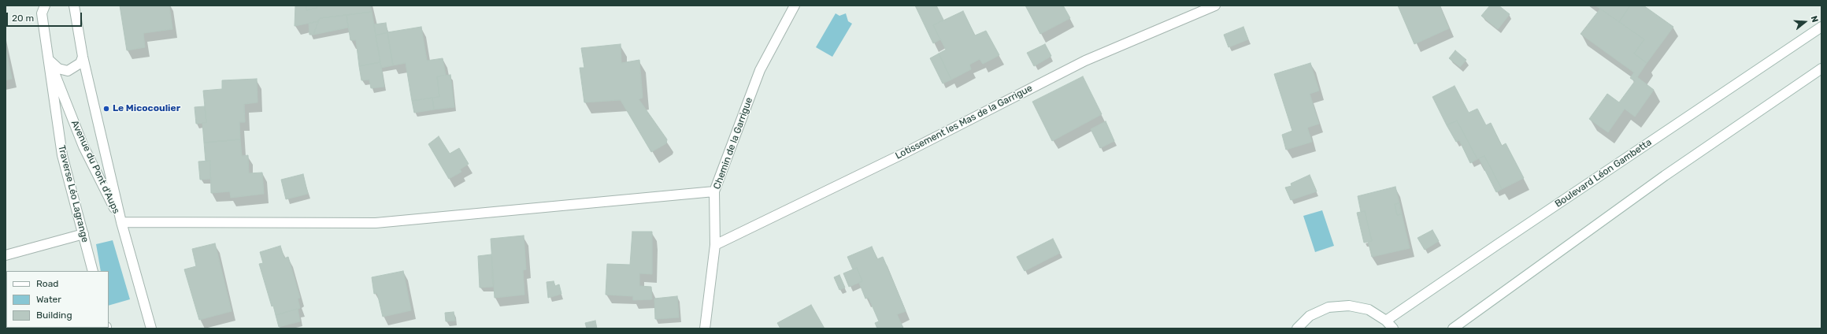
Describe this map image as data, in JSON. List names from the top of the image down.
{
  "streets": {
    "street": [
      "Lotissement les Mas de la Garrigue",
      "Chemin de la Garrigue",
      "Avenue du Pont d'Aups",
      "Boulevard Léon Gambetta",
      "Traverse Léo Lagrange"
    ]
  },
  "crossings": [
    ["Lotissement les Mas de la Garrigue", "Chemin de la Garrigue"],
    ["Avenue du Pont d'Aups", "Traverse Léo Lagrange"]
  ],
  "places": ["Le Micocoulier"],
  "legend": ["Road", "Water", "Building"],
  "scale_bar": "20 m",
  "north": "right"
}
